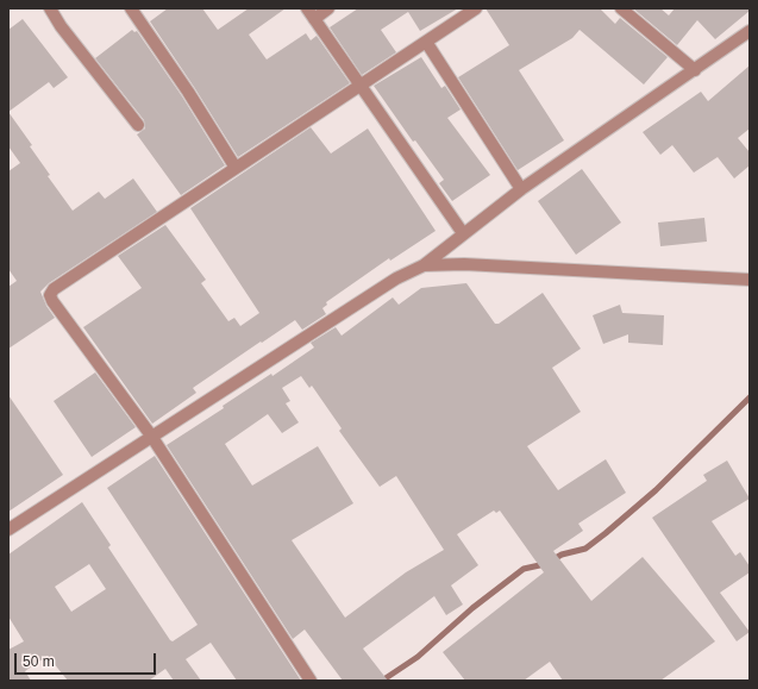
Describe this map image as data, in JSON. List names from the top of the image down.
{
  "scale_bar": "50 m"
}
